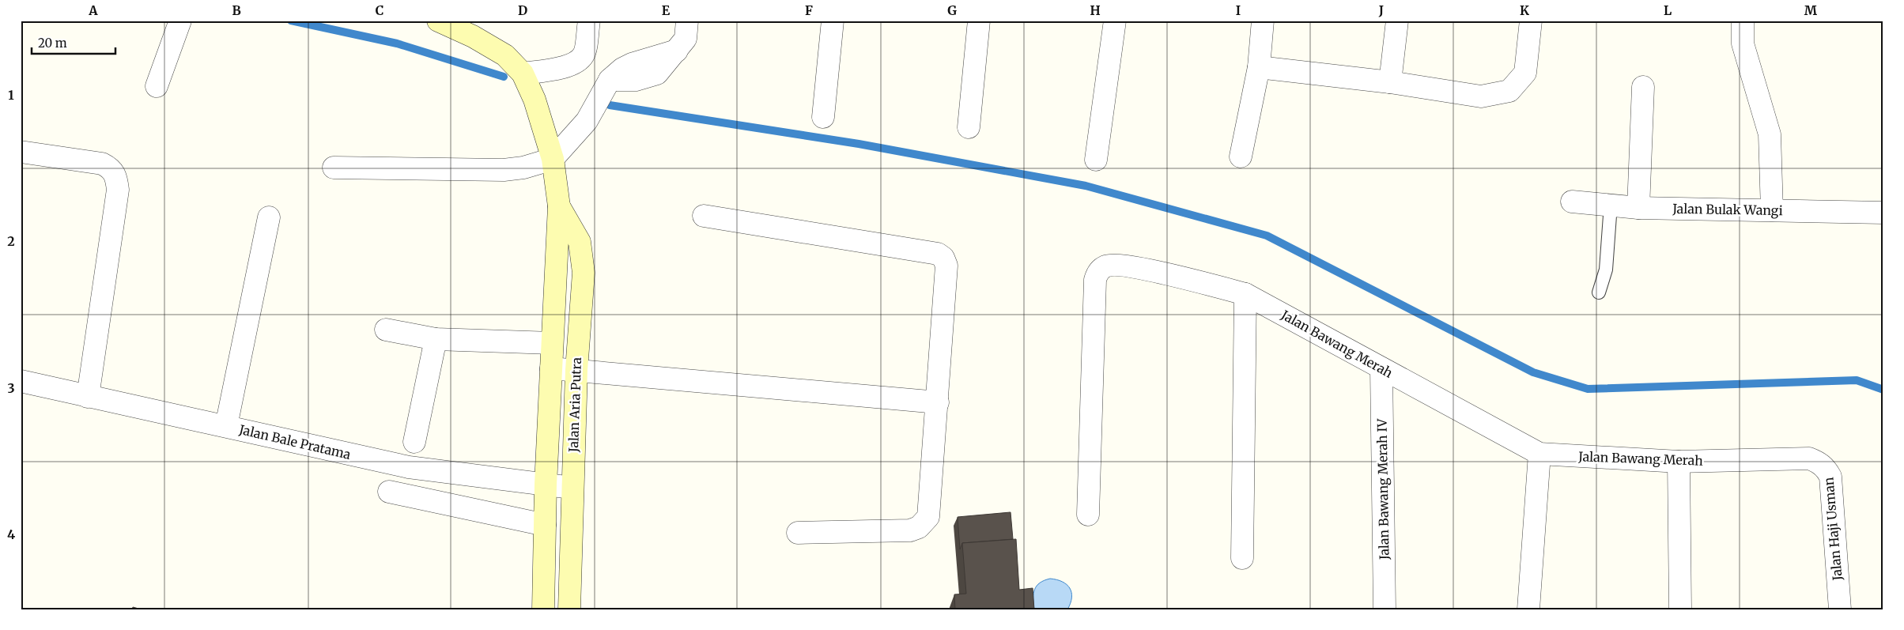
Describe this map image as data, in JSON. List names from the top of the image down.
{
  "streets": {
    "main road": ["Jalan Aria Putra"],
    "street": [
      "Jalan Bulak Wangi",
      "Jalan Bawang Merah",
      "Jalan Bale Pratama",
      "Jalan Bawang Merah IV",
      "Jalan Haji Usman"
    ]
  },
  "crossings": [
    ["Jalan Bawang Merah", "Jalan Bawang Merah IV"],
    ["Jalan Bawang Merah", "Jalan Haji Usman"],
    ["Jalan Aria Putra", "Jalan Bale Pratama"]
  ],
  "scale_bar": "20 m",
  "grid": {
    "columns": [
      "A",
      "B",
      "C",
      "D",
      "E",
      "F",
      "G",
      "H",
      "I",
      "J",
      "K",
      "L",
      "M"
    ],
    "rows": [
      "1",
      "2",
      "3",
      "4"
    ]
  }
}
